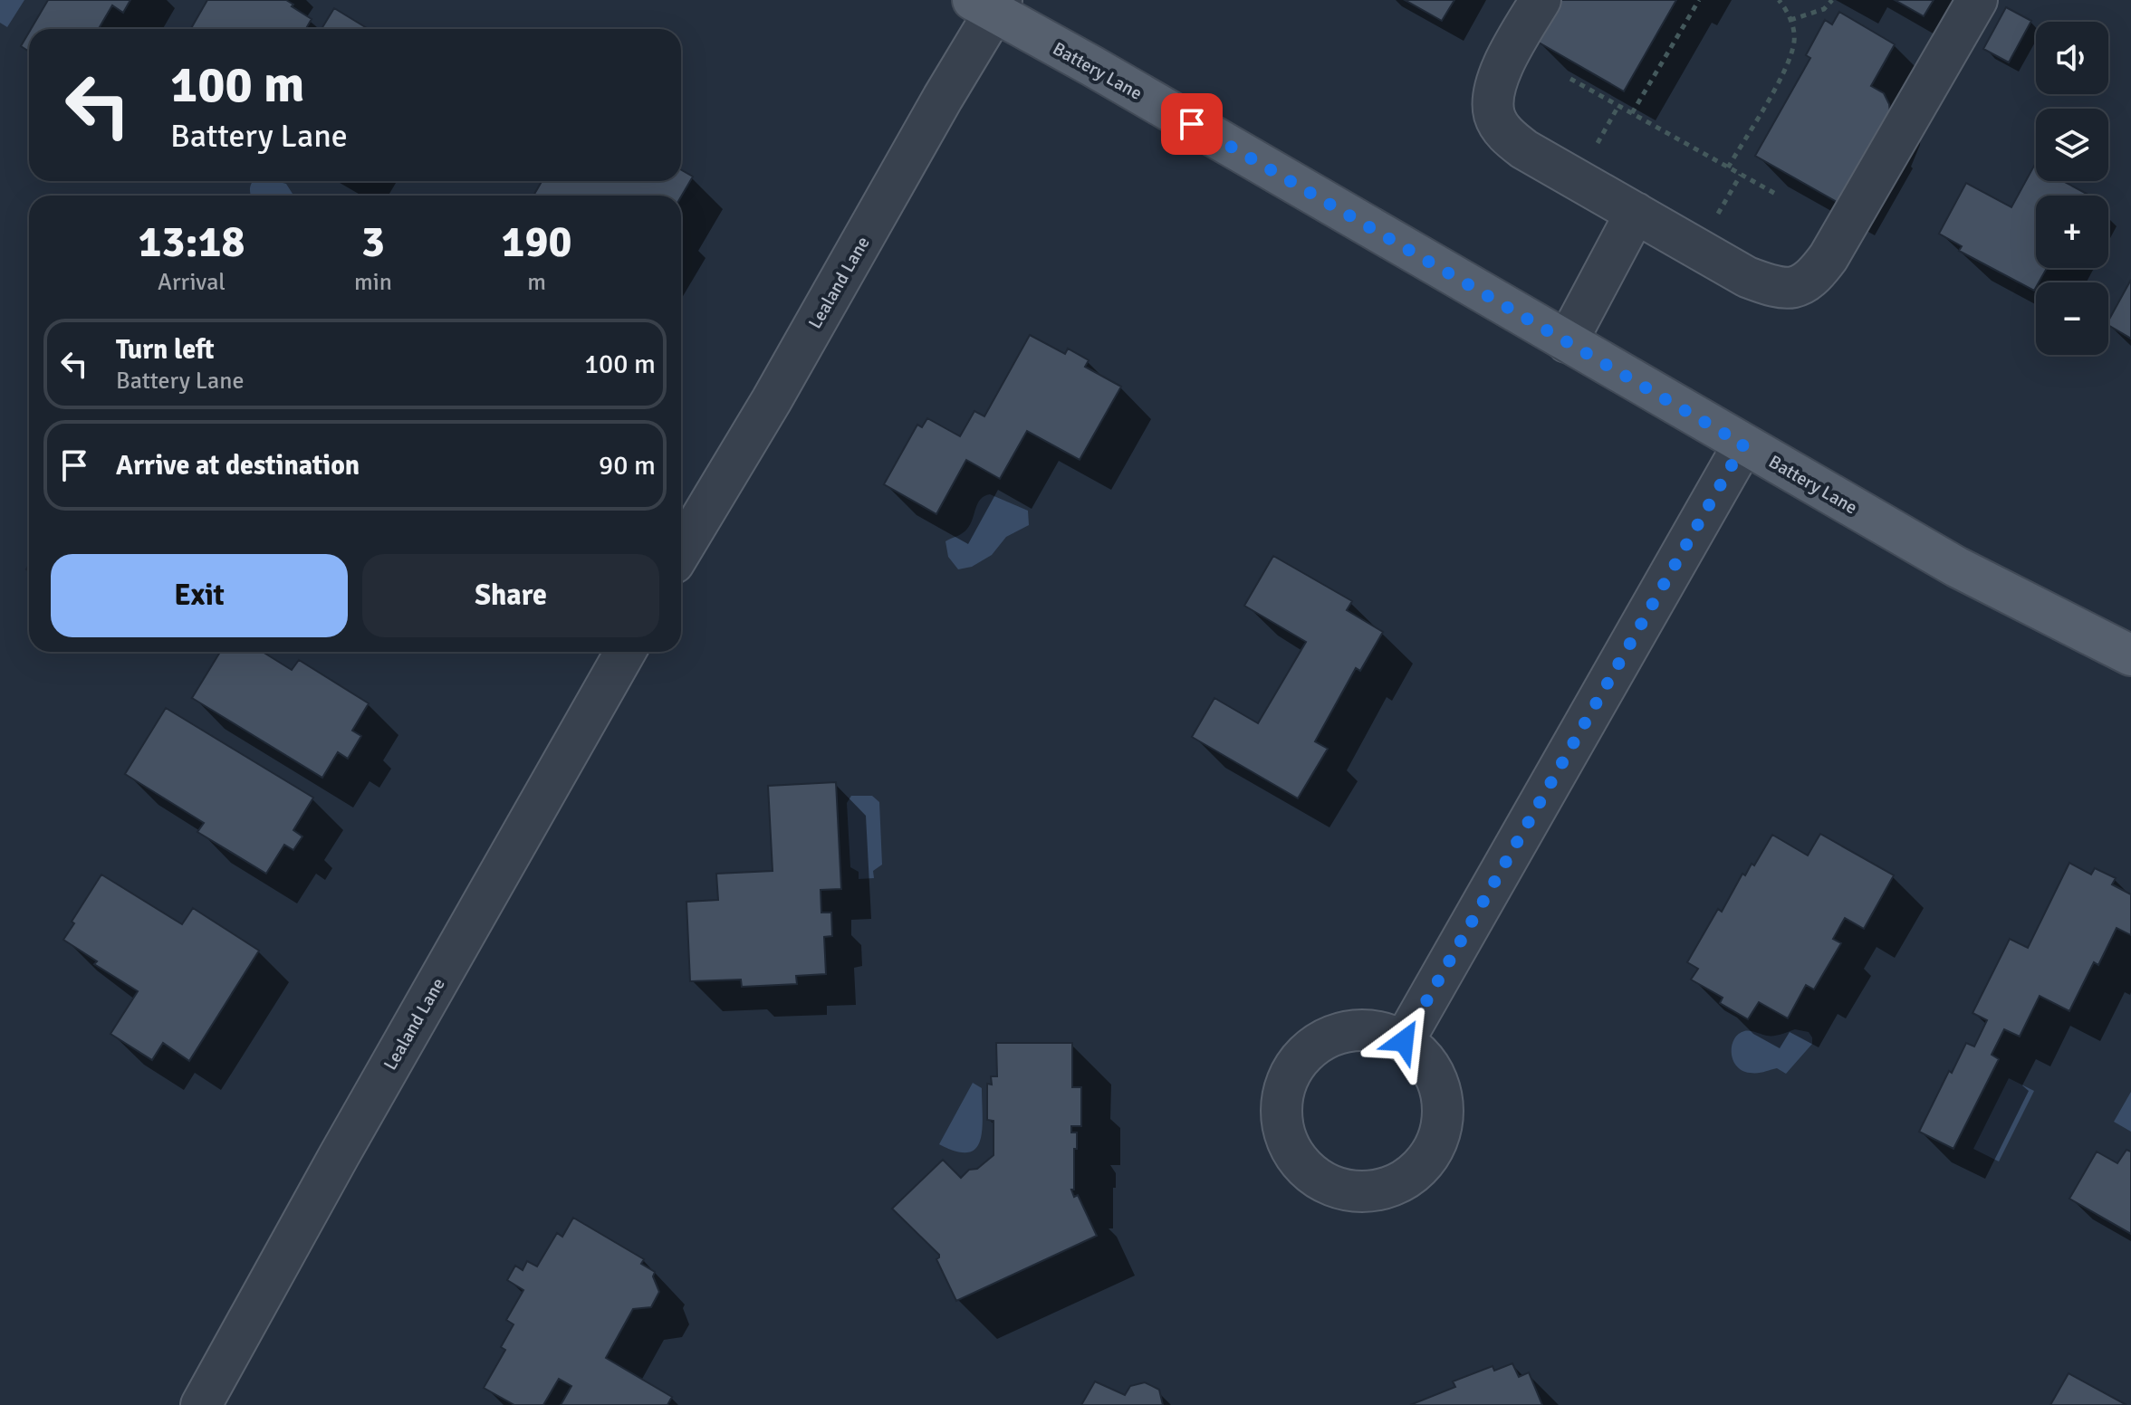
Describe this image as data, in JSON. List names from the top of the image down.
{
  "streets": {
    "main road": ["Battery Lane"],
    "street": ["Lealand Lane"]
  },
  "crossings": [
    ["Battery Lane", "Lealand Lane"]
  ],
  "page": {
    "map_buttons": ["+", "−"],
    "turn": ["100 m", "Battery Lane"],
    "eta": [
      "13:18",
      "Arrival",
      "3",
      "min",
      "190",
      "m"
    ],
    "list": [
      {
        "name": "Turn left",
        "note": "Battery Lane",
        "value": "100 m"
      },
      {
        "name": "Arrive at destination",
        "value": "90 m"
      }
    ],
    "buttons": ["Exit", "Share"]
  }
}
